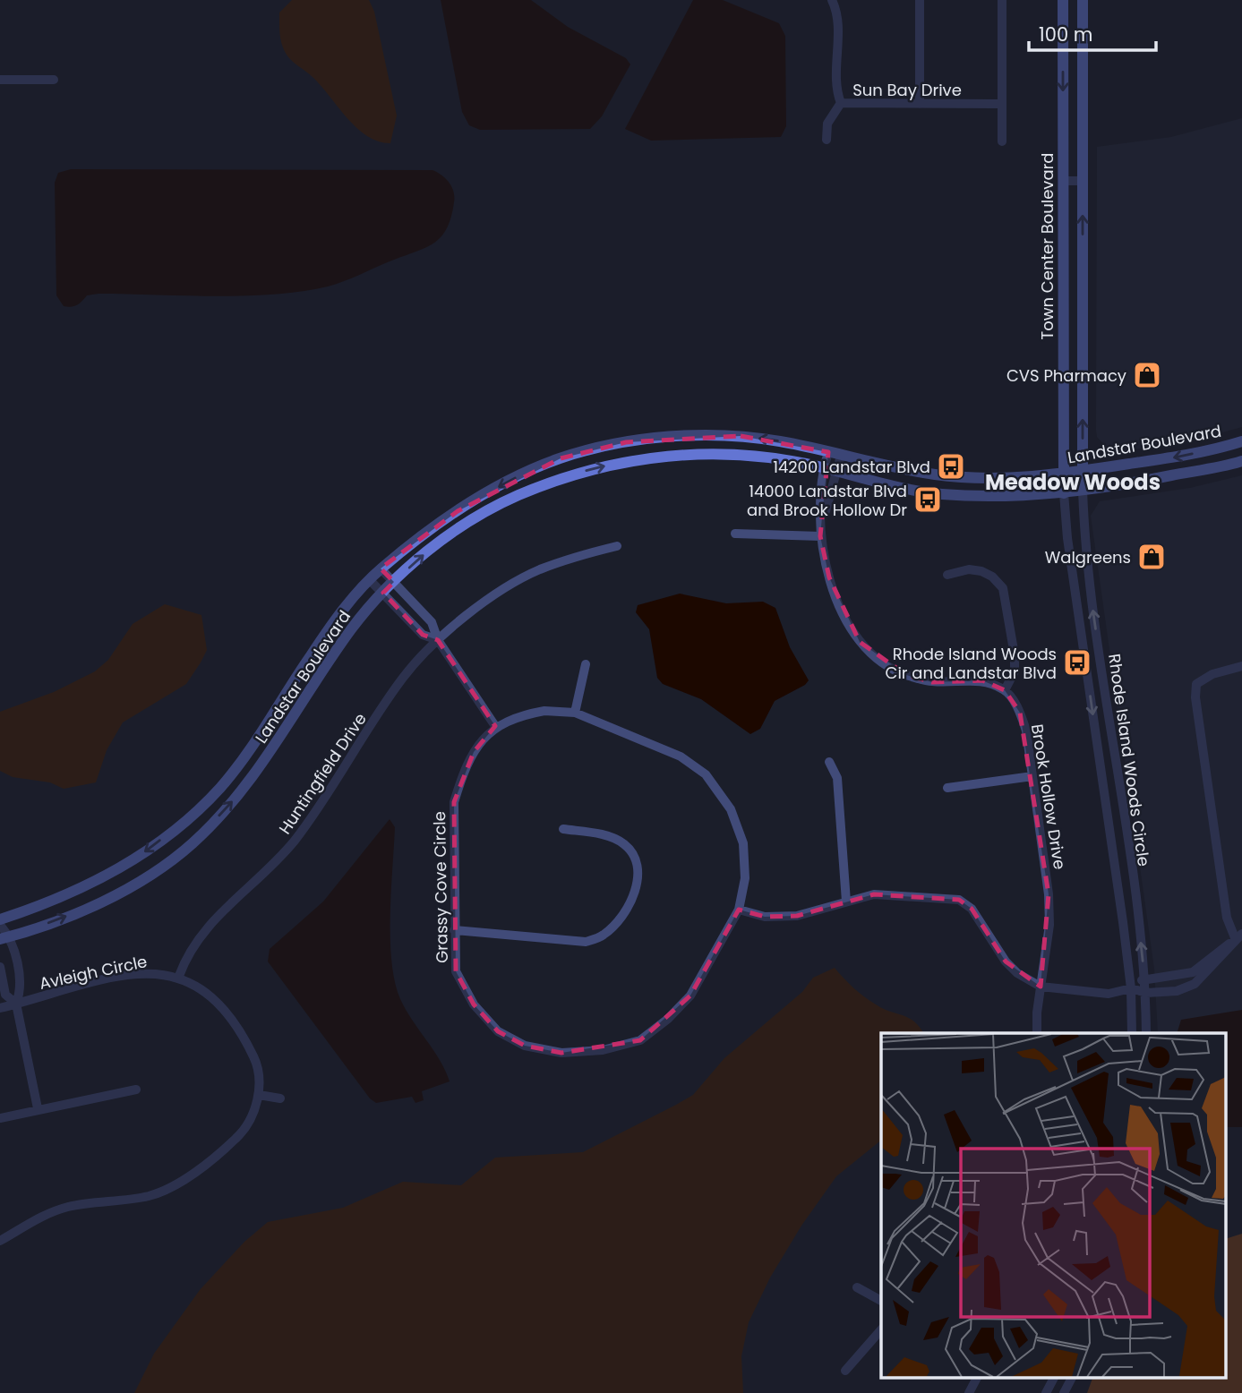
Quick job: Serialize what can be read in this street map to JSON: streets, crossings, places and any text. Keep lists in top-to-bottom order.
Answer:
{
  "streets": {
    "main road": ["Town Center Boulevard", "Landstar Boulevard"],
    "street": [
      "Sun Bay Drive",
      "Rhode Island Woods Circle",
      "Huntingfield Drive",
      "Brook Hollow Drive",
      "Grassy Cove Circle",
      "Avleigh Circle"
    ]
  },
  "crossings": [
    ["Town Center Boulevard", "Landstar Boulevard"],
    ["Town Center Boulevard", "Rhode Island Woods Circle"],
    ["Landstar Boulevard", "Rhode Island Woods Circle"],
    ["Huntingfield Drive", "Avleigh Circle"]
  ],
  "districts": ["Meadow Woods"],
  "places": {
    "shop": ["CVS Pharmacy", "Walgreens"],
    "bus stop": ["14200 Landstar Blvd", "14000 Landstar Blvd and Brook Hollow Dr", "Rhode Island Woods Cir and Landstar Blvd"]
  },
  "scale_bar": "100 m"
}
